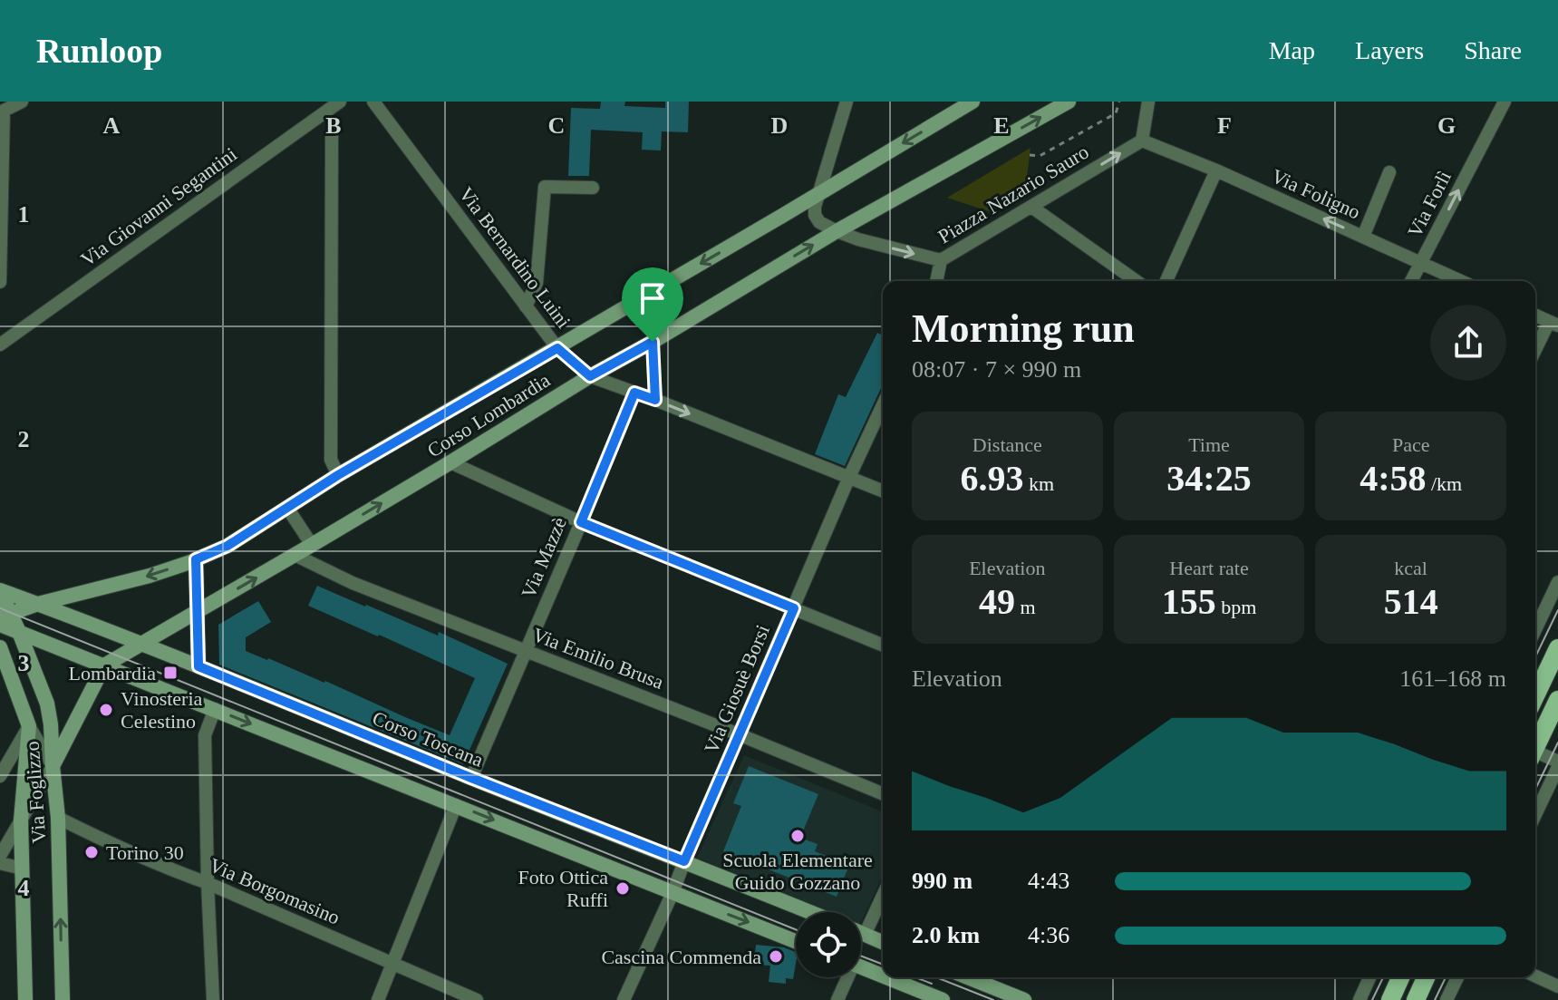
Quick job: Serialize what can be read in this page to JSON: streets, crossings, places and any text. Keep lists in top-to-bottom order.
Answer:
{
  "streets": {
    "street": [
      "Piazza Nazario Sauro",
      "Via Foligno",
      "Via Forlì",
      "Via Giovanni Segantini",
      "Via Bernardino Luini",
      "Corso Lombardia",
      "Via Mazzè",
      "Via Emilio Brusa",
      "Via Giosuè Borsi",
      "Corso Toscana",
      "Via Foglizzo",
      "Via Borgomasino"
    ]
  },
  "crossings": [
    ["Piazza Nazario Sauro", "Via Foligno"],
    ["Piazza Nazario Sauro", "Corso Lombardia"],
    ["Via Foligno", "Via Forlì"],
    ["Via Bernardino Luini", "Corso Lombardia"],
    ["Via Bernardino Luini", "Via Mazzè"],
    ["Via Bernardino Luini", "Via Giosuè Borsi"],
    ["Corso Lombardia", "Via Emilio Brusa"],
    ["Corso Lombardia", "Corso Toscana"],
    ["Corso Lombardia", "Via Foglizzo"],
    ["Via Mazzè", "Via Emilio Brusa"],
    ["Via Mazzè", "Corso Toscana"],
    ["Via Emilio Brusa", "Via Giosuè Borsi"],
    ["Via Giosuè Borsi", "Corso Toscana"],
    ["Corso Toscana", "Via Foglizzo"],
    ["Via Foglizzo", "Via Borgomasino"]
  ],
  "one_way": ["Piazza Nazario Sauro", "Via Foligno"],
  "places": {
    "transit": ["Lombardia"],
    "other": [
      "Vinosteria Celestino",
      "Scuola Elementare Guido Gozzano",
      "Torino 30",
      "Foto Ottica Ruffi",
      "Cascina Commenda"
    ]
  },
  "page": {
    "header": "Runloop",
    "nav": ["Map", "Layers", "Share"],
    "heading": ["Morning run", "08:07 · 7 × 990 m"],
    "stats": [
      ["Distance", "6.93 km"],
      ["Time", "34:25"],
      ["Pace", "4:58 /km"],
      ["Elevation", "49 m"],
      ["Heart rate", "155 bpm"],
      ["kcal", "514"]
    ],
    "chart": ["Elevation", "161–168 m"],
    "list": [
      {
        "name": "990 m",
        "note": "4:43"
      },
      {
        "name": "2.0 km",
        "note": "4:36"
      }
    ]
  },
  "grid": {
    "columns": [
      "A",
      "B",
      "C",
      "D",
      "E",
      "F",
      "G"
    ],
    "rows": [
      "1",
      "2",
      "3",
      "4"
    ]
  }
}
